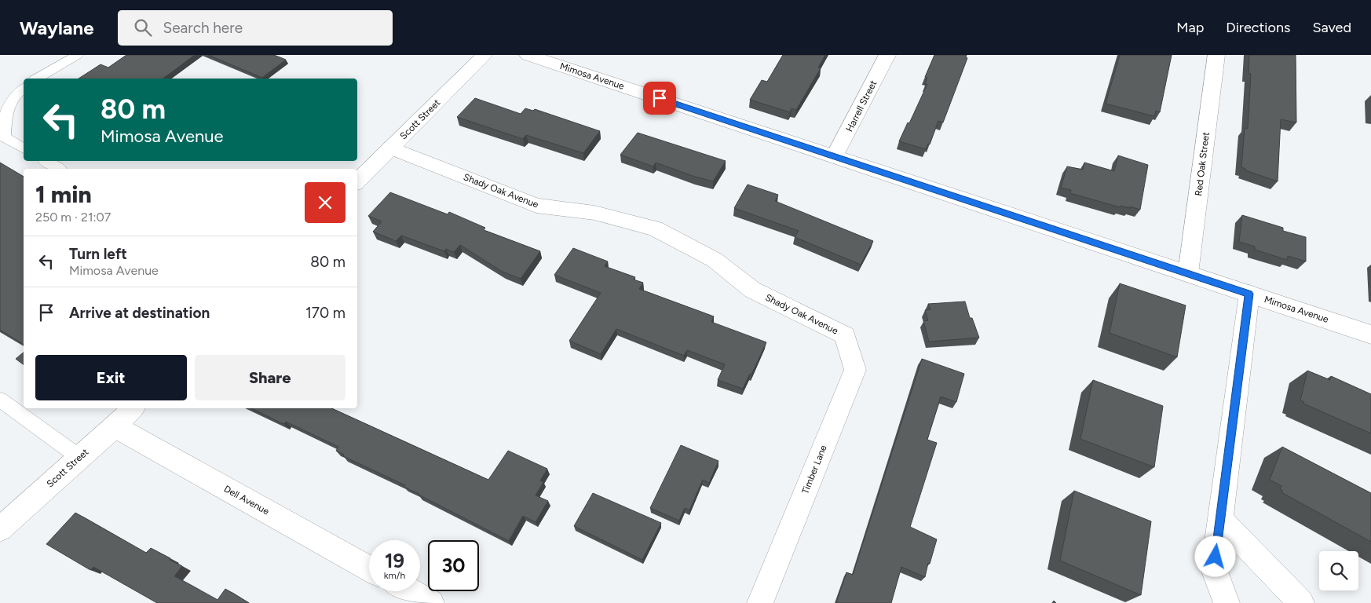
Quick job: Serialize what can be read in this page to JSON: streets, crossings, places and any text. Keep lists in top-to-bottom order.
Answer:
{
  "streets": {
    "street": [
      "Mimosa Avenue",
      "Harrell Street",
      "Scott Street",
      "Red Oak Street",
      "Shady Oak Avenue",
      "Timber Lane",
      "Dell Avenue"
    ]
  },
  "crossings": [
    ["Mimosa Avenue", "Harrell Street"],
    ["Mimosa Avenue", "Red Oak Street"],
    ["Scott Street", "Shady Oak Avenue"],
    ["Scott Street", "Dell Avenue"],
    ["Shady Oak Avenue", "Timber Lane"]
  ],
  "page": {
    "header": "Waylane",
    "search": "Search here",
    "nav": ["Map", "Directions", "Saved"],
    "turn": ["80 m", "Mimosa Avenue"],
    "heading": ["1 min", "250 m · 21:07"],
    "list": [
      {
        "name": "Turn left",
        "note": "Mimosa Avenue",
        "value": "80 m"
      },
      {
        "name": "Arrive at destination",
        "value": "170 m"
      }
    ],
    "buttons": ["Exit", "Share"],
    "speed": "19 km/h",
    "limit": "30"
  }
}
